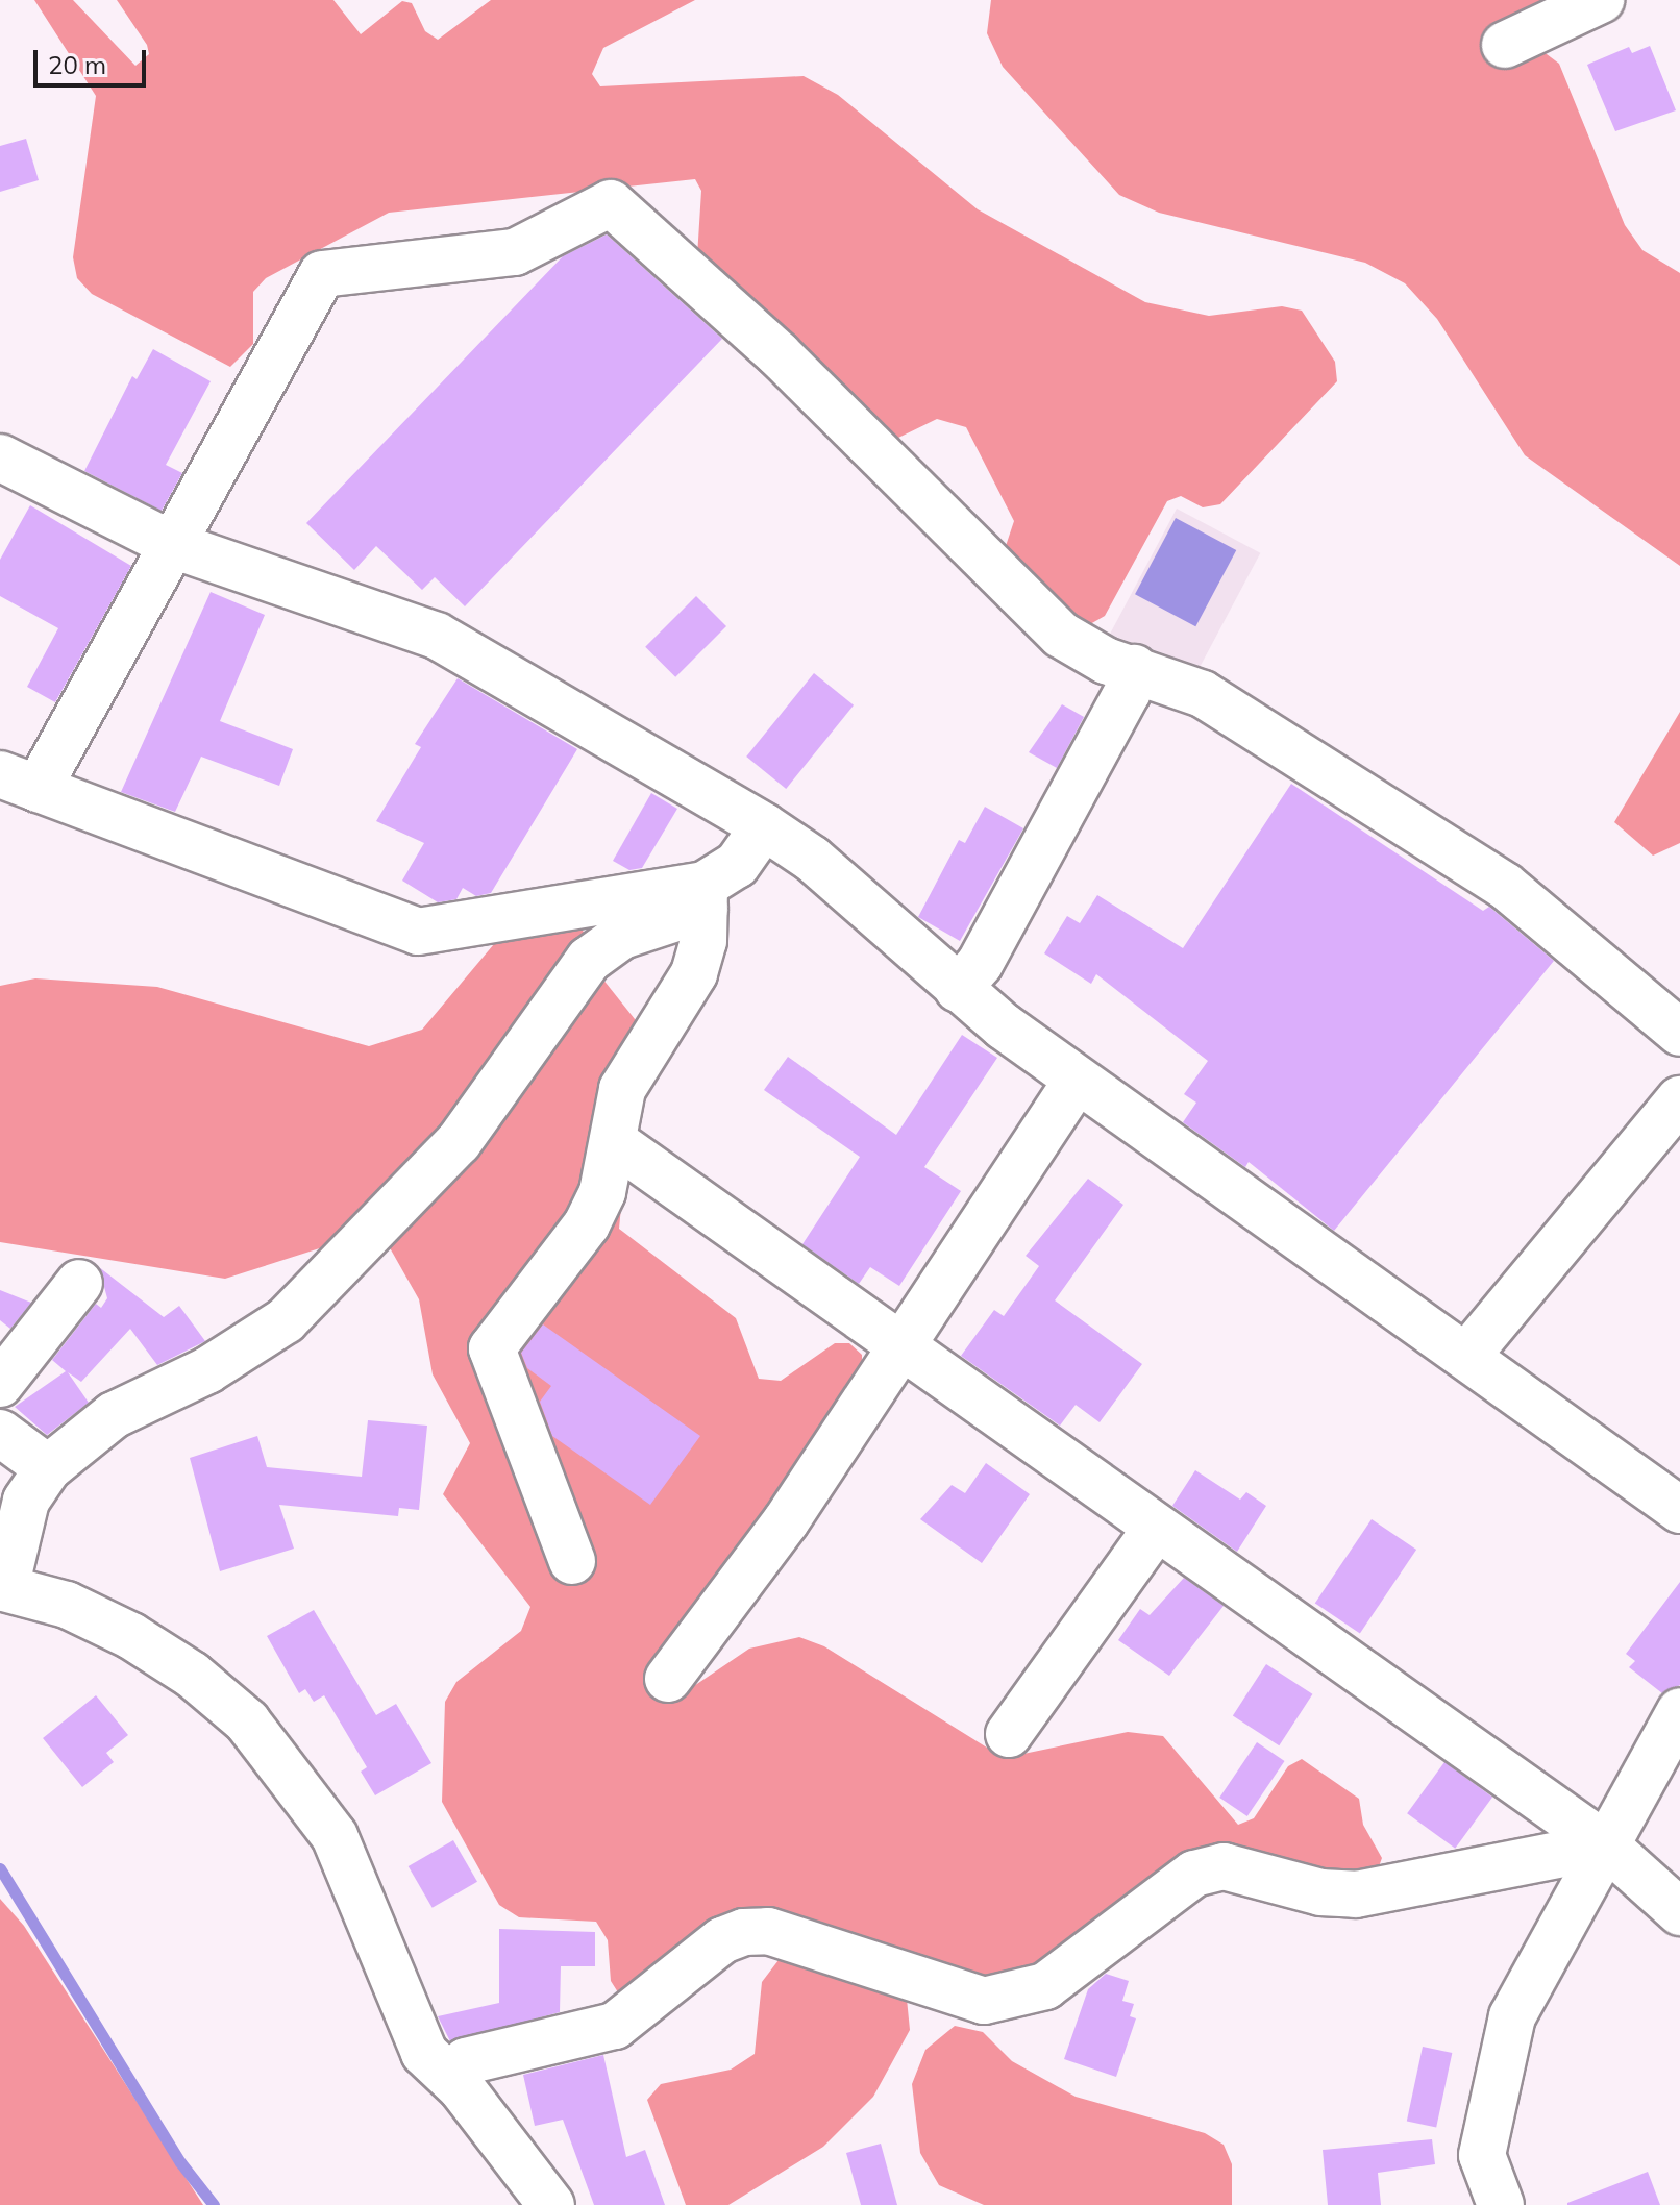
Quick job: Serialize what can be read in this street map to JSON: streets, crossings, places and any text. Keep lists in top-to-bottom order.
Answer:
{
  "scale_bar": "20 m"
}
